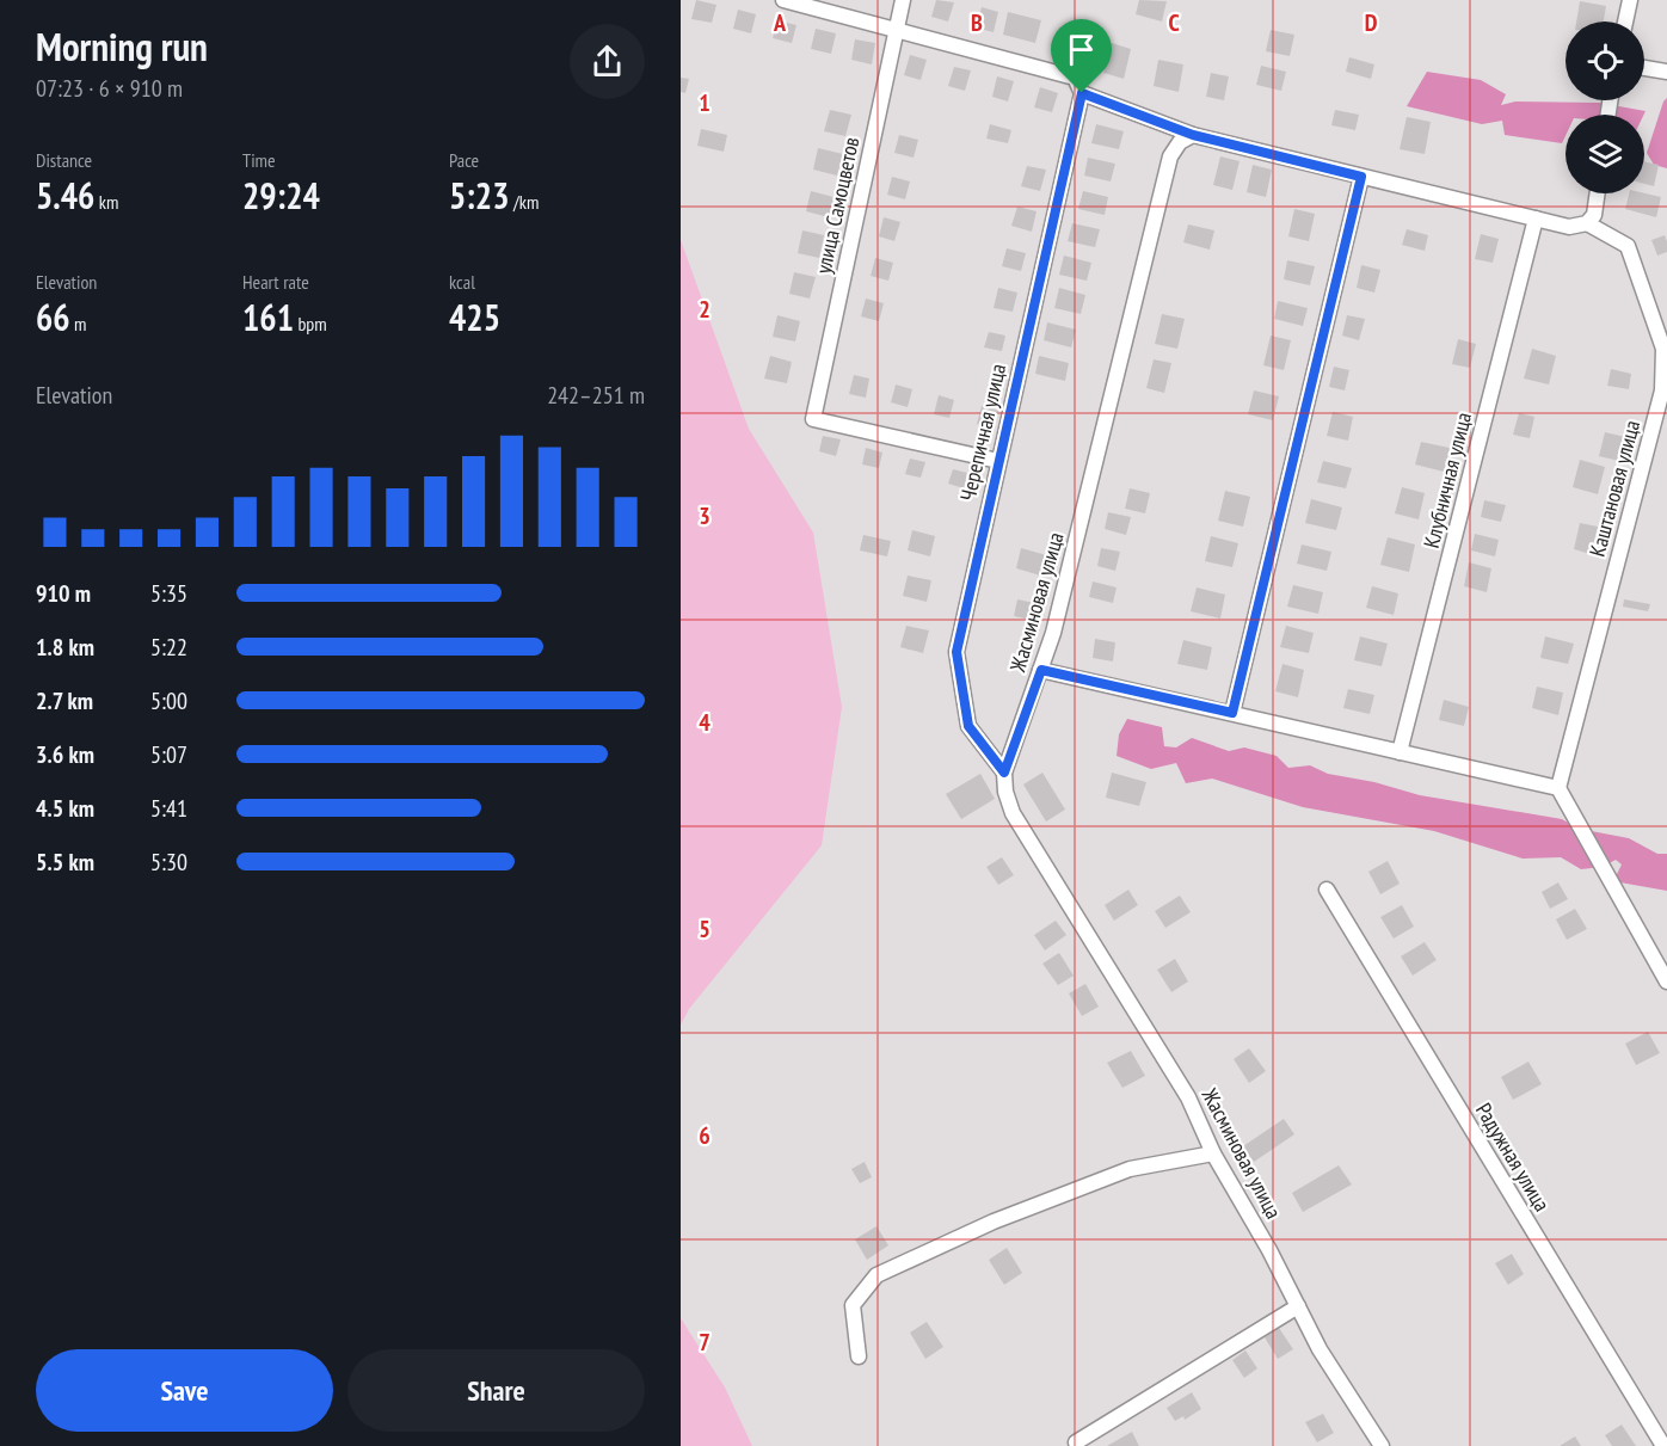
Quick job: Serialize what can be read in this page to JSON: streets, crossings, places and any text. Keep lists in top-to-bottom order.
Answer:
{
  "streets": {
    "street": [
      "улица Самоцветов",
      "Черепичная улица",
      "Клубничная улица",
      "Каштановая улица",
      "Жасминовая улица",
      "Радужная улица"
    ]
  },
  "crossings": [
    ["улица Самоцветов", "Черепичная улица"],
    ["Черепичная улица", "Жасминовая улица"]
  ],
  "page": {
    "heading": ["Morning run", "07:23 · 6 × 910 m"],
    "stats": [
      ["Distance", "5.46 km"],
      ["Time", "29:24"],
      ["Pace", "5:23 /km"],
      ["Elevation", "66 m"],
      ["Heart rate", "161 bpm"],
      ["kcal", "425"]
    ],
    "chart": ["Elevation", "242–251 m"],
    "list": [
      {
        "name": "910 m",
        "note": "5:35"
      },
      {
        "name": "1.8 km",
        "note": "5:22"
      },
      {
        "name": "2.7 km",
        "note": "5:00"
      },
      {
        "name": "3.6 km",
        "note": "5:07"
      },
      {
        "name": "4.5 km",
        "note": "5:41"
      },
      {
        "name": "5.5 km",
        "note": "5:30"
      }
    ],
    "buttons": ["Save", "Share"]
  },
  "grid": {
    "columns": [
      "A",
      "B",
      "C",
      "D"
    ],
    "rows": [
      "1",
      "2",
      "3",
      "4",
      "5",
      "6",
      "7"
    ]
  }
}
